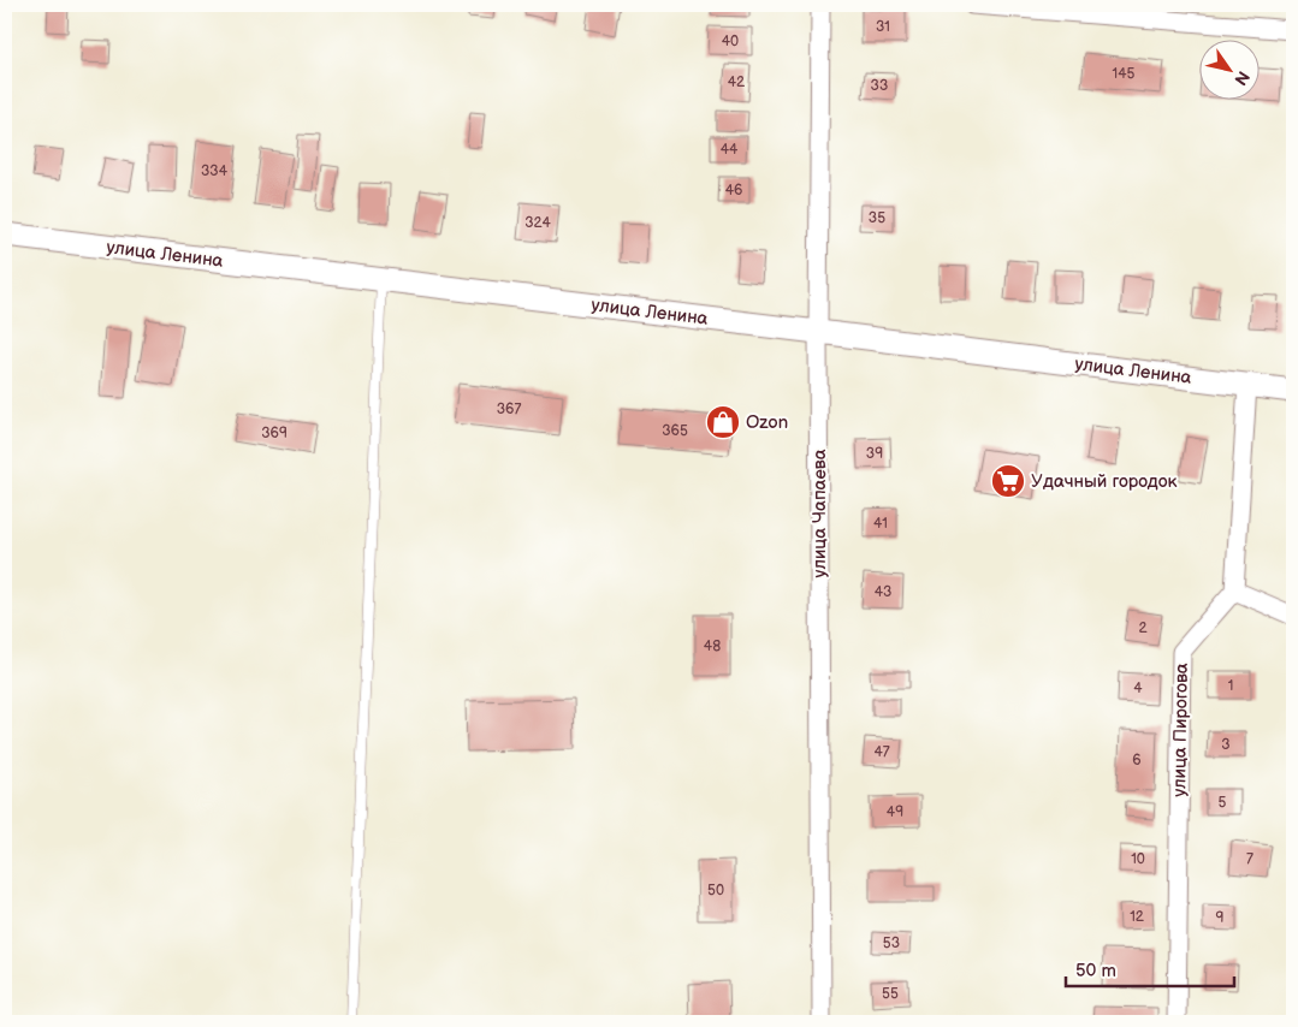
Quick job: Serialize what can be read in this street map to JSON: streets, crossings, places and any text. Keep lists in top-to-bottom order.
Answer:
{
  "streets": {
    "street": ["улица Ленина", "улица Чапаева", "улица Пирогова"]
  },
  "crossings": [
    ["улица Ленина", "улица Чапаева"]
  ],
  "places": {
    "shop": ["Ozon"],
    "supermarket": ["Удачный городок"]
  },
  "house_numbers": [
    "31",
    "40",
    "145",
    "42",
    "33",
    "44",
    "334",
    "46",
    "35",
    "324",
    "367",
    "365",
    "369",
    "39",
    "41",
    "43",
    "2",
    "48",
    "1",
    "4",
    "3",
    "47",
    "6",
    "5",
    "49",
    "10",
    "7",
    "50",
    "12",
    "9",
    "53",
    "55"
  ],
  "scale_bar": "50 m",
  "north": "bottom right"
}
